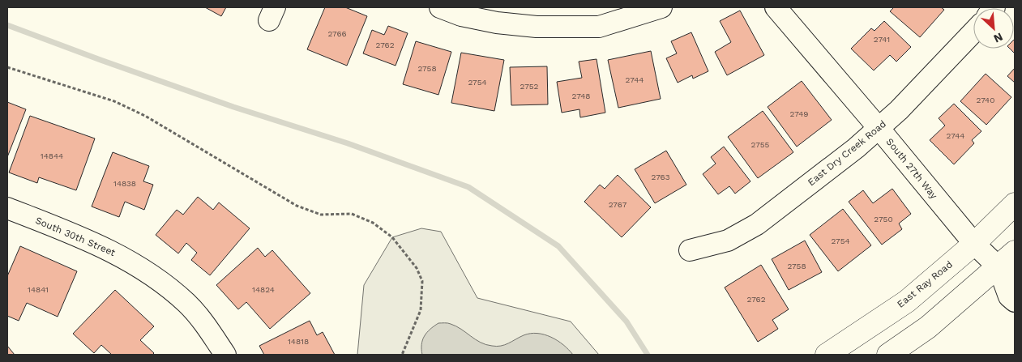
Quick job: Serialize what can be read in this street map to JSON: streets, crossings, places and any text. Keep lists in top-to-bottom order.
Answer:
{
  "streets": {
    "main road": ["East Ray Road"],
    "street": ["East Dry Creek Road", "South 27th Way", "South 30th Street"]
  },
  "crossings": [
    ["East Dry Creek Road", "South 27th Way"],
    ["South 27th Way", "East Ray Road"]
  ],
  "house_numbers": [
    "2766",
    "2741",
    "2762",
    "2758",
    "2744",
    "2754",
    "2752",
    "2748",
    "2740",
    "2749",
    "2744",
    "2755",
    "14844",
    "2763",
    "14838",
    "2767",
    "2750",
    "2754",
    "2758",
    "14841",
    "14824",
    "2762",
    "14818"
  ],
  "north": "bottom right"
}
